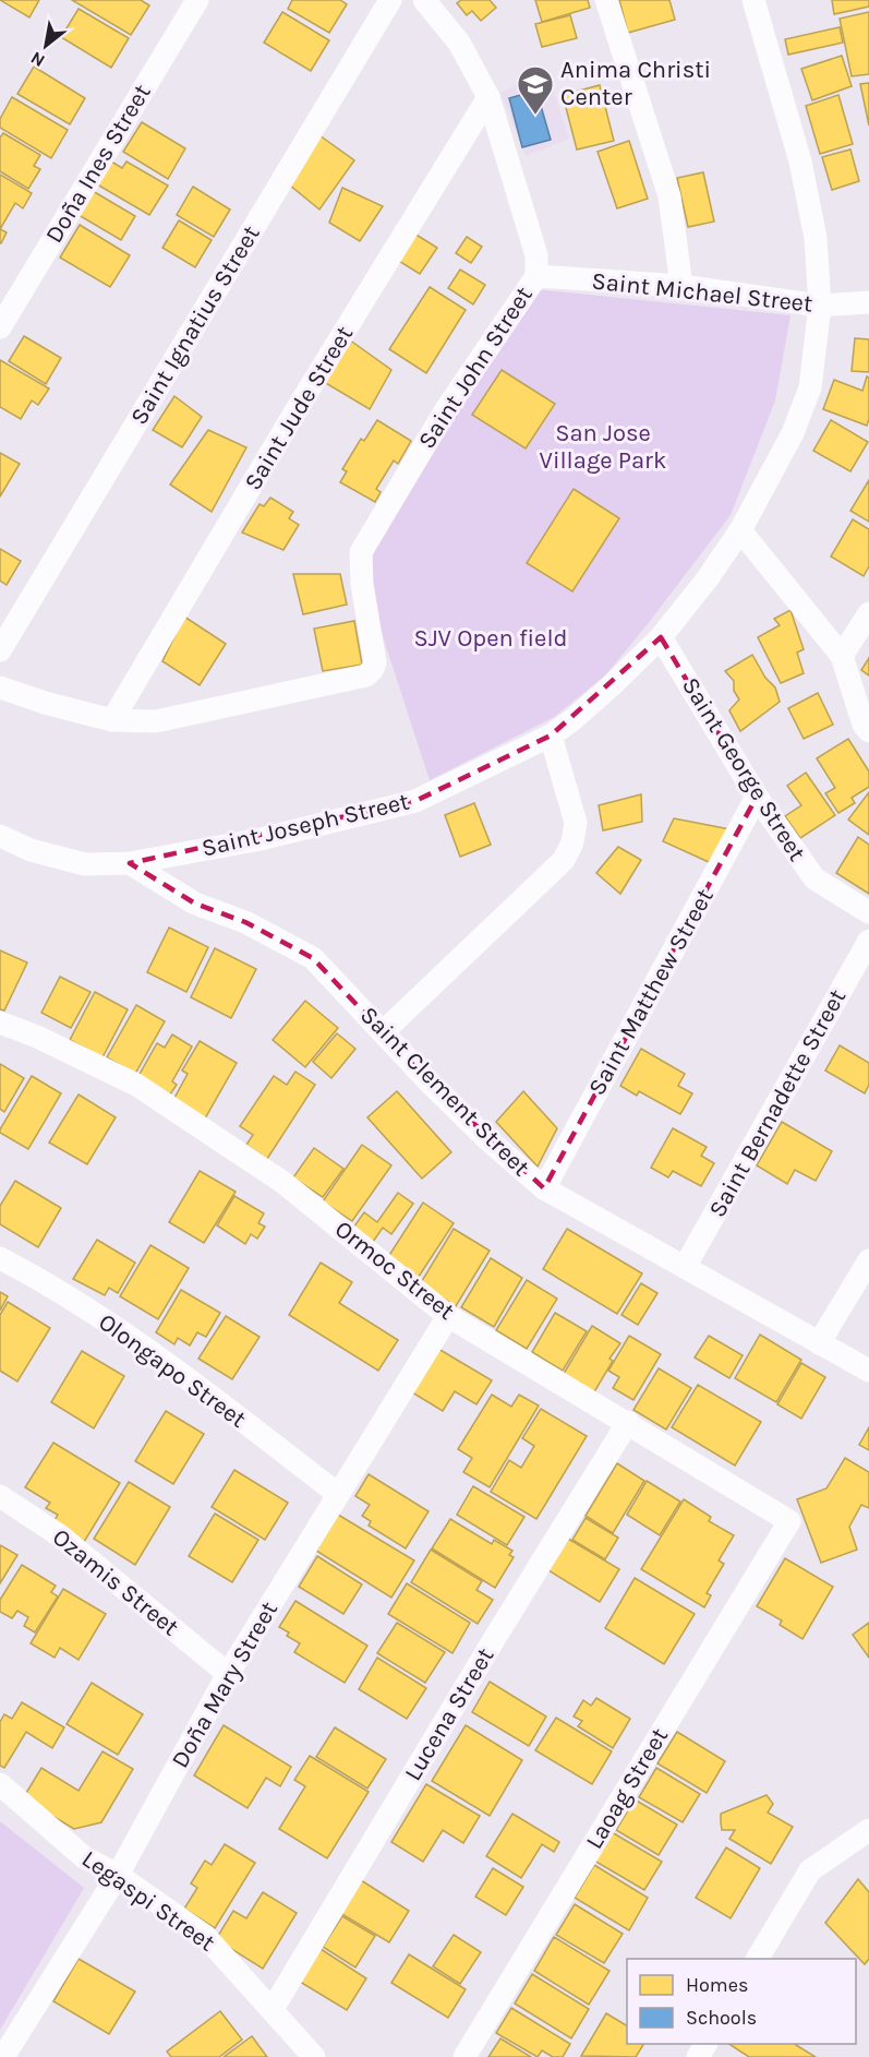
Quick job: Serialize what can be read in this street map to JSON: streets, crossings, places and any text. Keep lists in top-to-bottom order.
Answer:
{
  "streets": {
    "street": [
      "Doña Ines Street",
      "Saint Michael Street",
      "Saint Ignatius Street",
      "Saint John Street",
      "Saint Jude Street",
      "Saint George Street",
      "Saint Joseph Street",
      "Saint Matthew Street",
      "Saint Clement Street",
      "Saint Bernadette Street",
      "Ormoc Street",
      "Olongapo Street",
      "Ozamis Street",
      "Doña Mary Street",
      "Lucena Street",
      "Laoag Street",
      "Legaspi Street"
    ]
  },
  "crossings": [
    ["Saint Michael Street", "Saint John Street"],
    ["Saint Michael Street", "Saint Joseph Street"],
    ["Saint John Street", "Saint Jude Street"],
    ["Saint George Street", "Saint Joseph Street"],
    ["Saint George Street", "Saint Matthew Street"],
    ["Saint Joseph Street", "Saint Clement Street"],
    ["Saint Matthew Street", "Saint Clement Street"],
    ["Saint Clement Street", "Saint Bernadette Street"],
    ["Ormoc Street", "Doña Mary Street"],
    ["Ormoc Street", "Lucena Street"],
    ["Ormoc Street", "Laoag Street"],
    ["Olongapo Street", "Doña Mary Street"],
    ["Ozamis Street", "Doña Mary Street"],
    ["Doña Mary Street", "Legaspi Street"],
    ["Lucena Street", "Legaspi Street"]
  ],
  "parks": ["San Jose Village Park", "SJV Open field"],
  "places": {
    "school or university": ["Anima Christi Center"]
  },
  "legend": ["Homes", "Schools"],
  "north": "bottom left"
}
